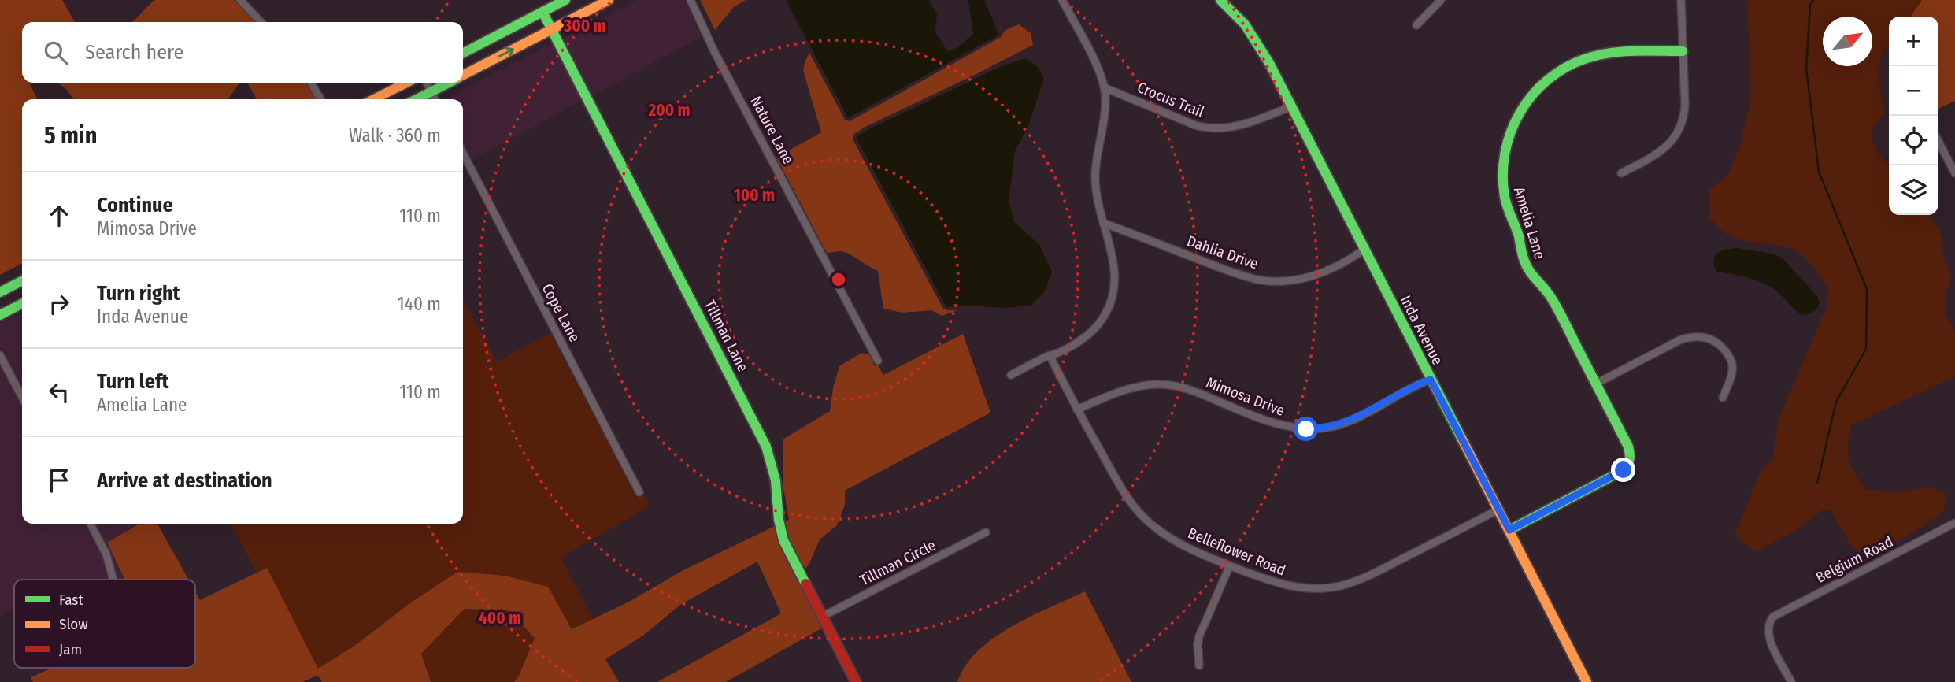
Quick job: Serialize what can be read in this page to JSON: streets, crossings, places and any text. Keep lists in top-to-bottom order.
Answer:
{
  "streets": {
    "street": [
      "Crocus Trail",
      "Nature Lane",
      "Amelia Lane",
      "Dahlia Drive",
      "Cope Lane",
      "Inda Avenue",
      "Tillman Lane",
      "Mimosa Drive",
      "Belleflower Road",
      "Belgium Road",
      "Tillman Circle"
    ]
  },
  "crossings": [
    ["Crocus Trail", "Inda Avenue"],
    ["Amelia Lane", "Inda Avenue"],
    ["Dahlia Drive", "Inda Avenue"],
    ["Inda Avenue", "Mimosa Drive"],
    ["Inda Avenue", "Belleflower Road"],
    ["Tillman Lane", "Tillman Circle"],
    ["Mimosa Drive", "Belleflower Road"]
  ],
  "legend": ["Fast", "Slow", "Jam"],
  "north": "top right",
  "page": {
    "map_buttons": ["+", "−"],
    "search": "Search here",
    "heading": ["5 min", "Walk · 360 m"],
    "list": [
      ["Continue", "Mimosa Drive", "110 m"],
      ["Turn right", "Inda Avenue", "140 m"],
      ["Turn left", "Amelia Lane", "110 m"],
      "Arrive at destination"
    ]
  },
  "rings": [
    "300 m",
    "200 m",
    "100 m",
    "400 m"
  ]
}
